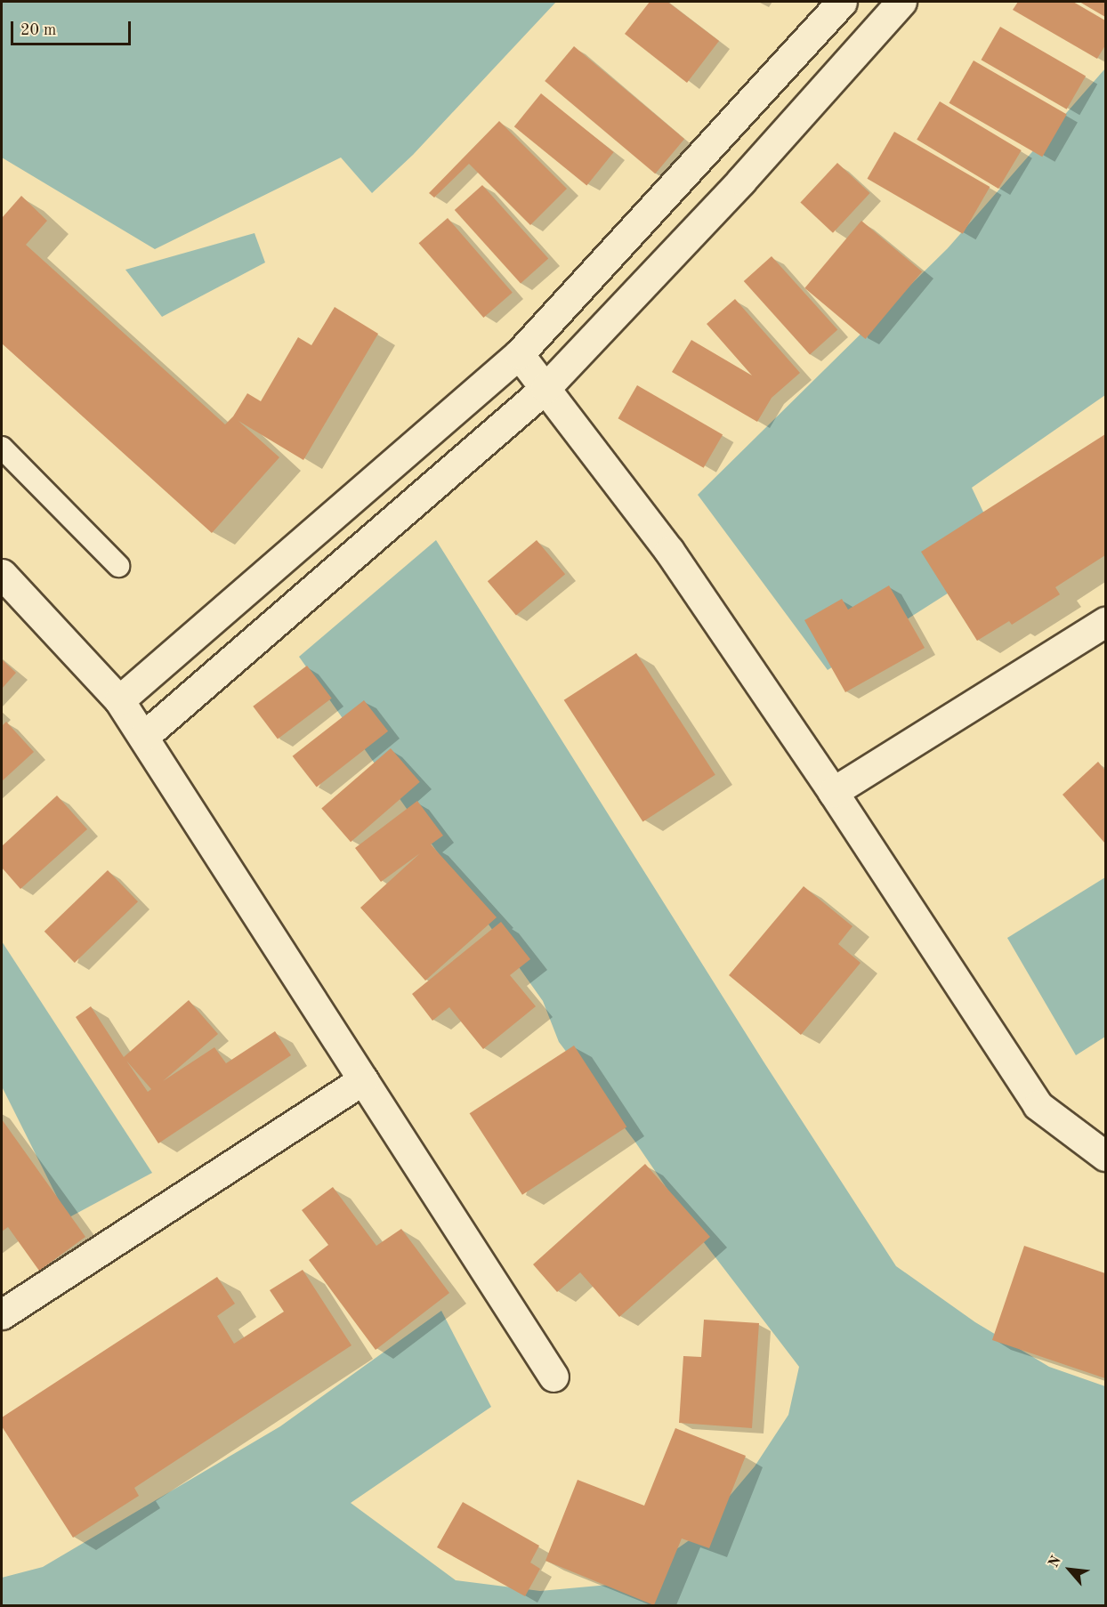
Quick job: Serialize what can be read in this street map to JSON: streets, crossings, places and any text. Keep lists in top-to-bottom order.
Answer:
{
  "scale_bar": "20 m",
  "north": "top left"
}
